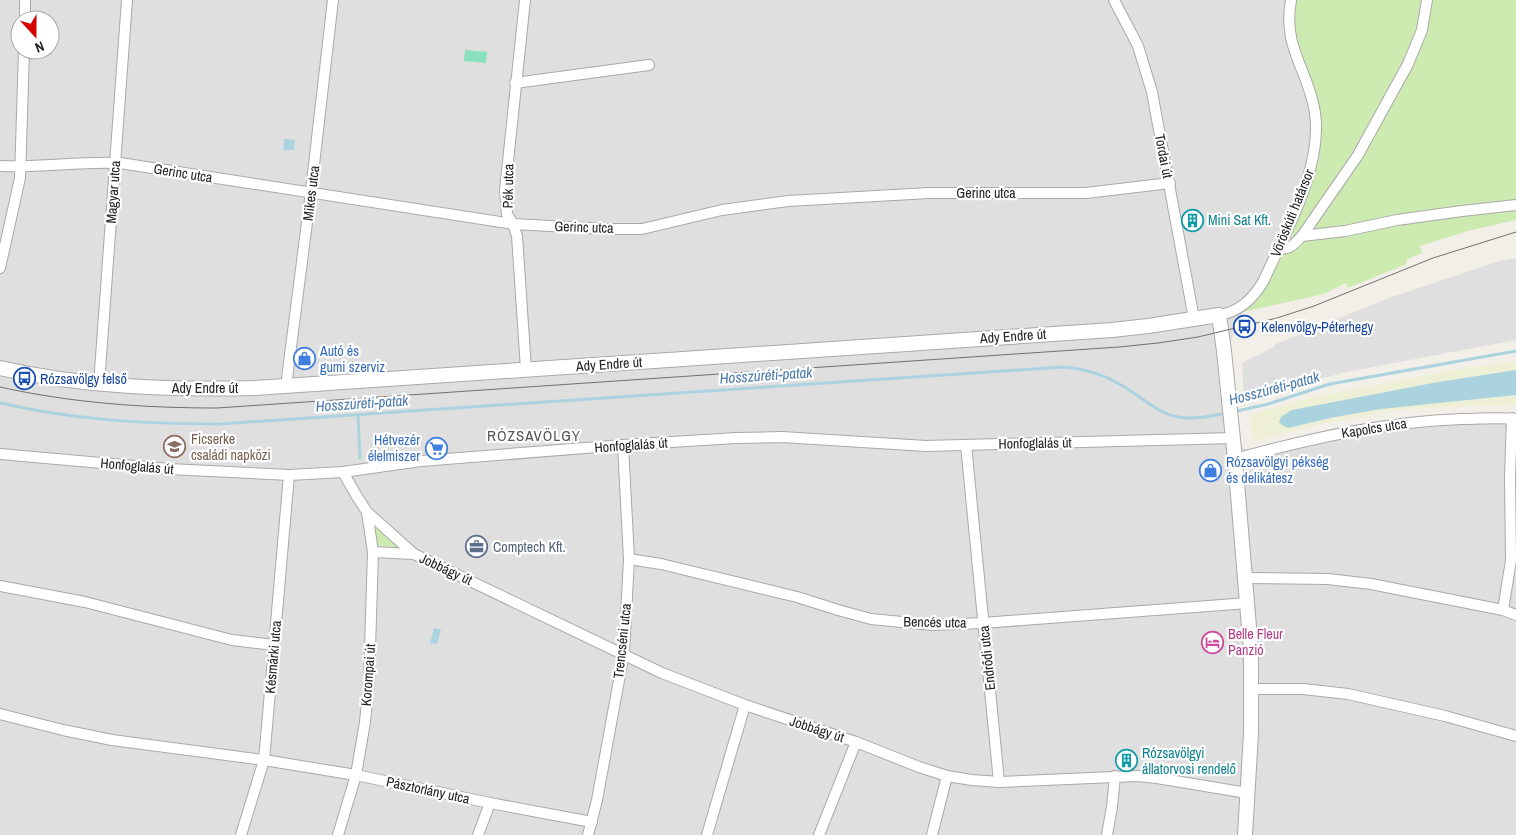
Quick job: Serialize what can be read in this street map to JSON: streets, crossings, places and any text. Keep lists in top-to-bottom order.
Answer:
{
  "streets": {
    "street": [
      "Tordai út",
      "Gerinc utca",
      "Pék utca",
      "Magyar utca",
      "Mikes utca",
      "Vöröskúti határsor",
      "Ady Endre út",
      "Kapolcs utca",
      "Honfoglalás út",
      "Jobbágy út",
      "Bencés utca",
      "Trencséni utca",
      "Késmárki utca",
      "Endrődi utca",
      "Korompai út",
      "Pásztorlány utca"
    ]
  },
  "crossings": [
    ["Tordai út", "Gerinc utca"],
    ["Tordai út", "Ady Endre út"],
    ["Gerinc utca", "Pék utca"],
    ["Gerinc utca", "Magyar utca"],
    ["Gerinc utca", "Mikes utca"],
    ["Pék utca", "Ady Endre út"],
    ["Magyar utca", "Ady Endre út"],
    ["Mikes utca", "Ady Endre út"],
    ["Vöröskúti határsor", "Ady Endre út"],
    ["Honfoglalás út", "Jobbágy út"],
    ["Honfoglalás út", "Trencséni utca"],
    ["Honfoglalás út", "Késmárki utca"],
    ["Honfoglalás út", "Endrődi utca"],
    ["Jobbágy út", "Trencséni utca"],
    ["Jobbágy út", "Endrődi utca"],
    ["Jobbágy út", "Korompai út"],
    ["Bencés utca", "Trencséni utca"],
    ["Bencés utca", "Endrődi utca"],
    ["Trencséni utca", "Pásztorlány utca"],
    ["Késmárki utca", "Pásztorlány utca"],
    ["Korompai út", "Pásztorlány utca"]
  ],
  "districts": ["RÓZSAVÖLGY"],
  "water": ["Hosszúréti-patak"],
  "places": {
    "building": ["Mini Sat Kft.", "Rózsavölgyi állatorvosi rendelő"],
    "bus stop": ["Kelenvölgy-Péterhegy", "Rózsavölgy felső"],
    "shop": ["Autó és gumi szerviz", "Rózsavölgyi pékség és delikátesz"],
    "school or university": ["Ficserke családi napközi"],
    "supermarket": ["Hétvezér élelmiszer"],
    "office": ["Comptech Kft."],
    "hotel": ["Belle Fleur Panzió"]
  },
  "north": "bottom"
}
